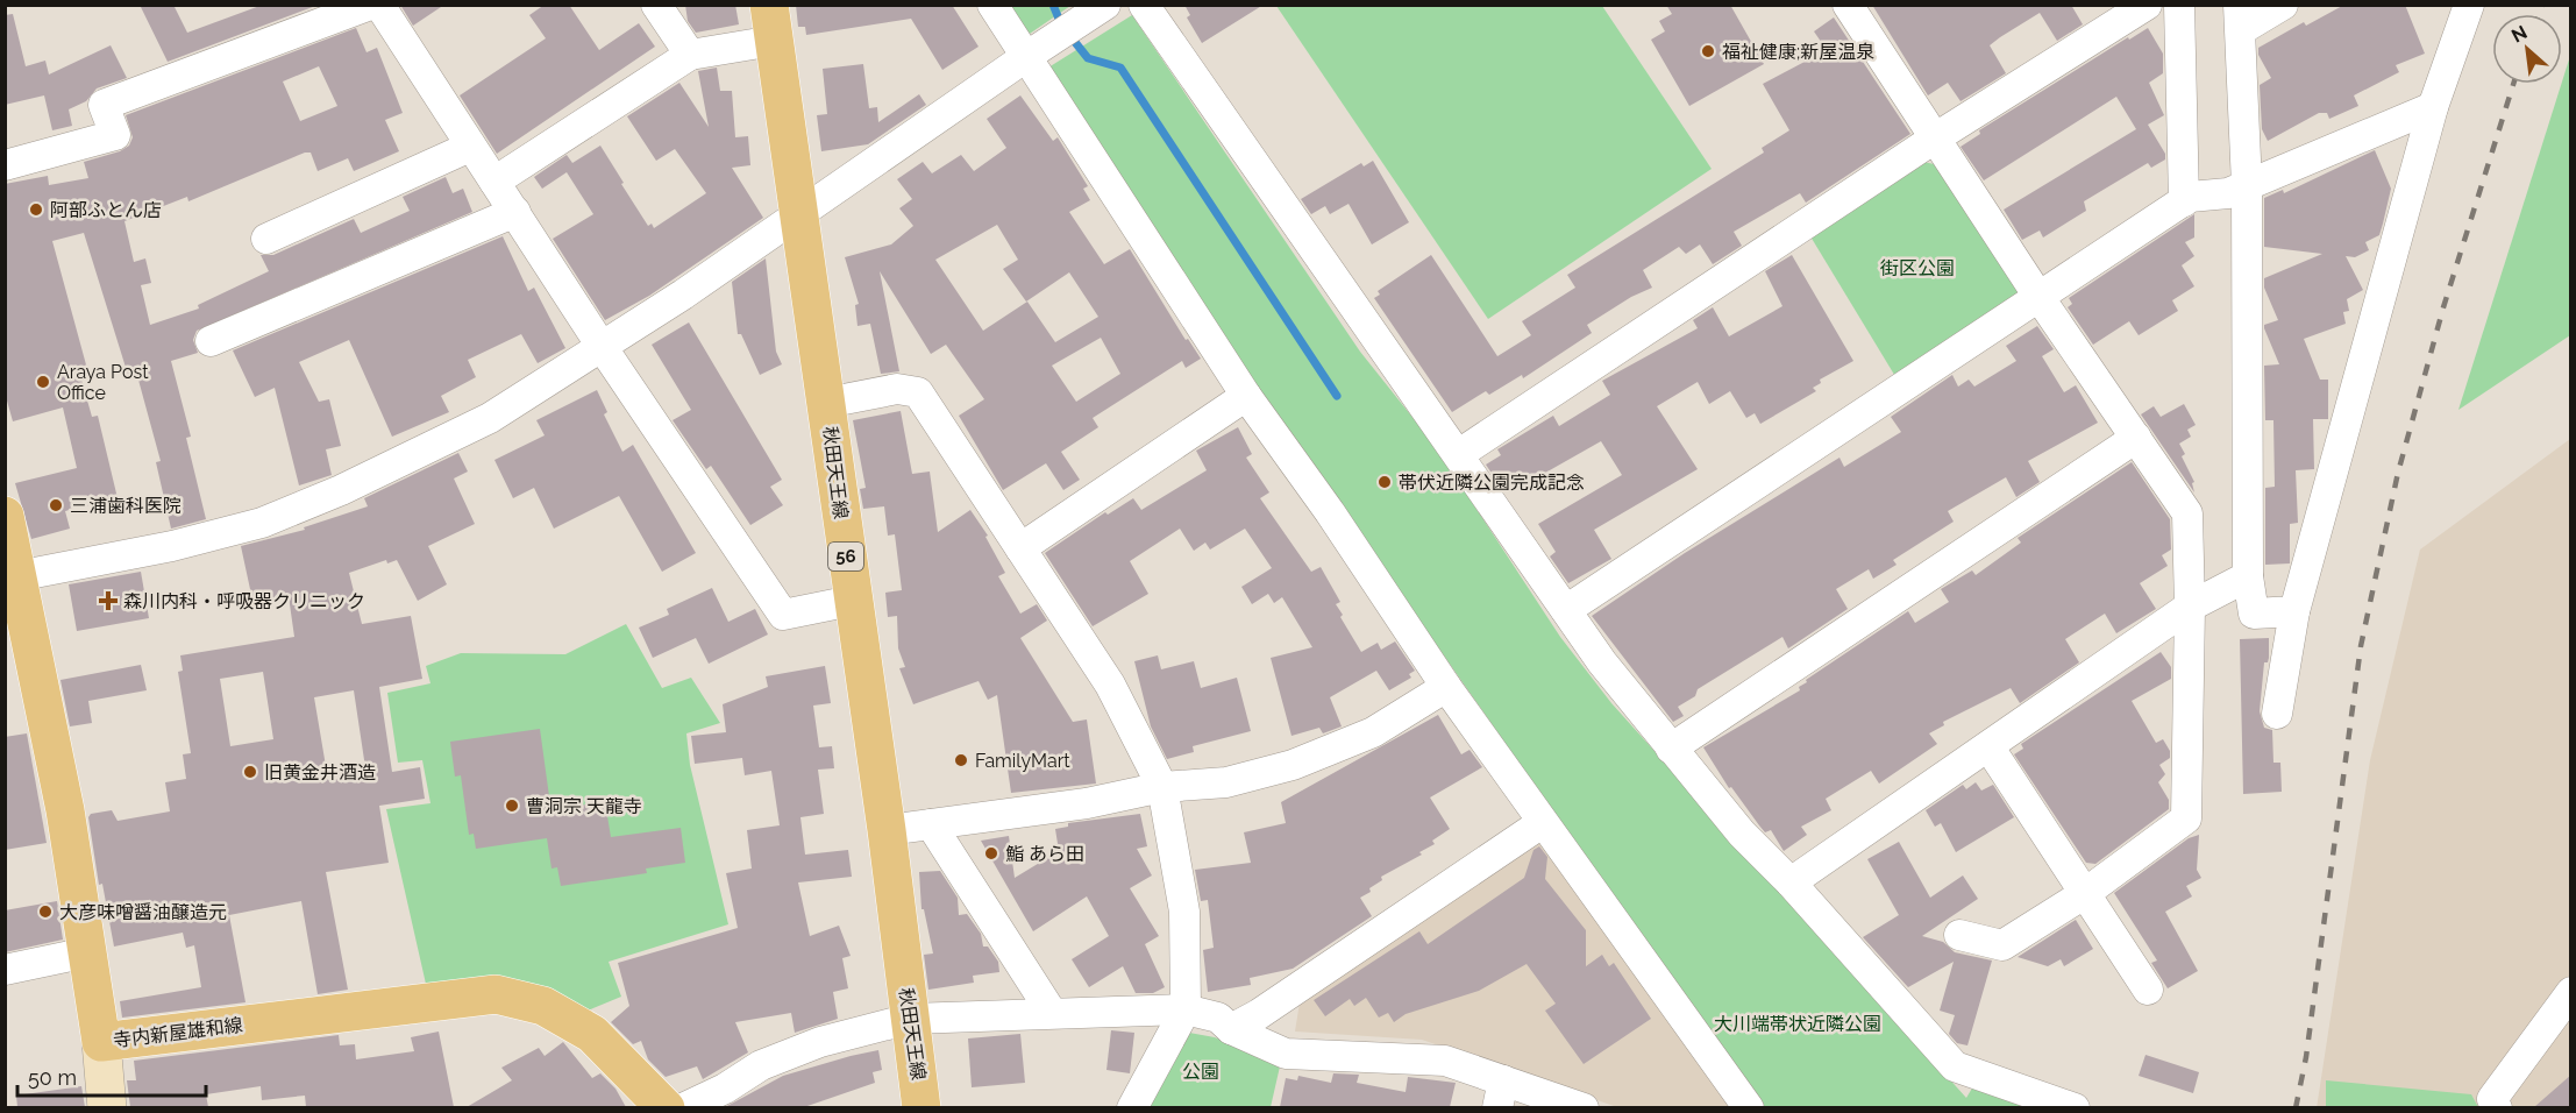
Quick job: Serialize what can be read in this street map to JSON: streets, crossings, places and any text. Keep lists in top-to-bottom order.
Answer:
{
  "streets": {
    "main road": ["秋田天王線", "56", "寺内新屋雄和線"]
  },
  "parks": ["街区公園", "大川端帯状近隣公園", "公園"],
  "places": {
    "other": [
      "福祉健康;新屋温泉",
      "阿部ふとん店",
      "Araya Post Office",
      "帯伏近隣公園完成記念",
      "三浦歯科医院",
      "FamilyMart",
      "旧黄金井酒造",
      "曹洞宗 天龍寺",
      "鮨 あら田",
      "大彦味噌醤油醸造元"
    ],
    "health": ["森川内科・呼吸器クリニック"]
  },
  "scale_bar": "50 m",
  "north": "top left"
}
